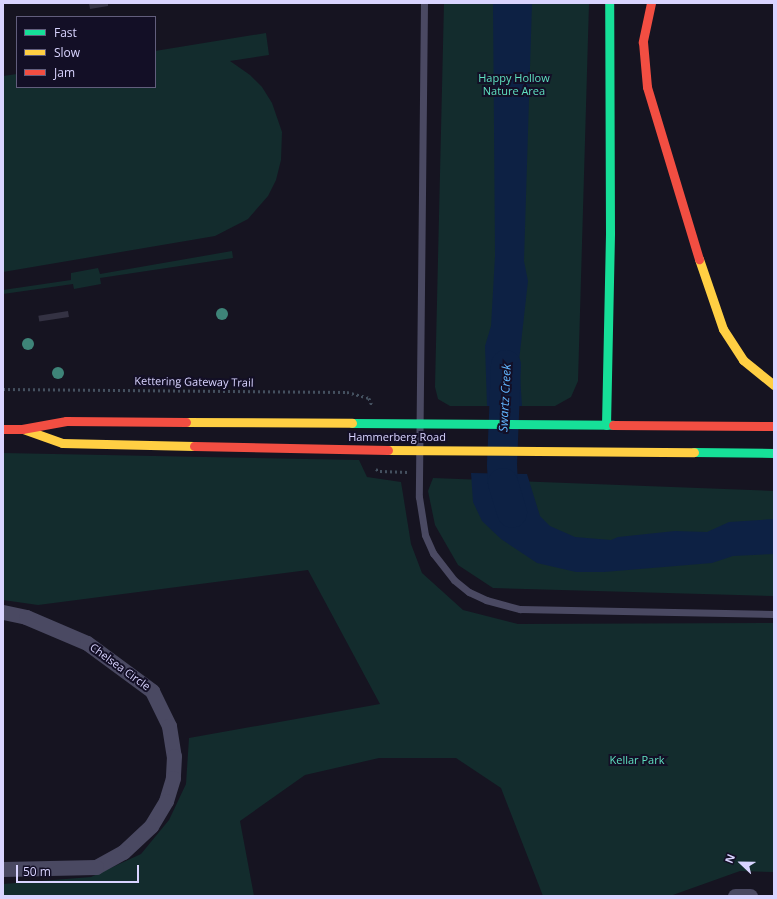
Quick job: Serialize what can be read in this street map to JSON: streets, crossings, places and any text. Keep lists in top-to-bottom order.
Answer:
{
  "streets": {
    "main road": ["Hammerberg Road"],
    "street": ["Chelsea Circle"],
    "path": ["Kettering Gateway Trail"]
  },
  "water": ["Swartz Creek"],
  "parks": ["Happy Hollow Nature Area", "Kellar Park"],
  "legend": ["Fast", "Slow", "Jam"],
  "scale_bar": "50 m",
  "north": "left"
}
